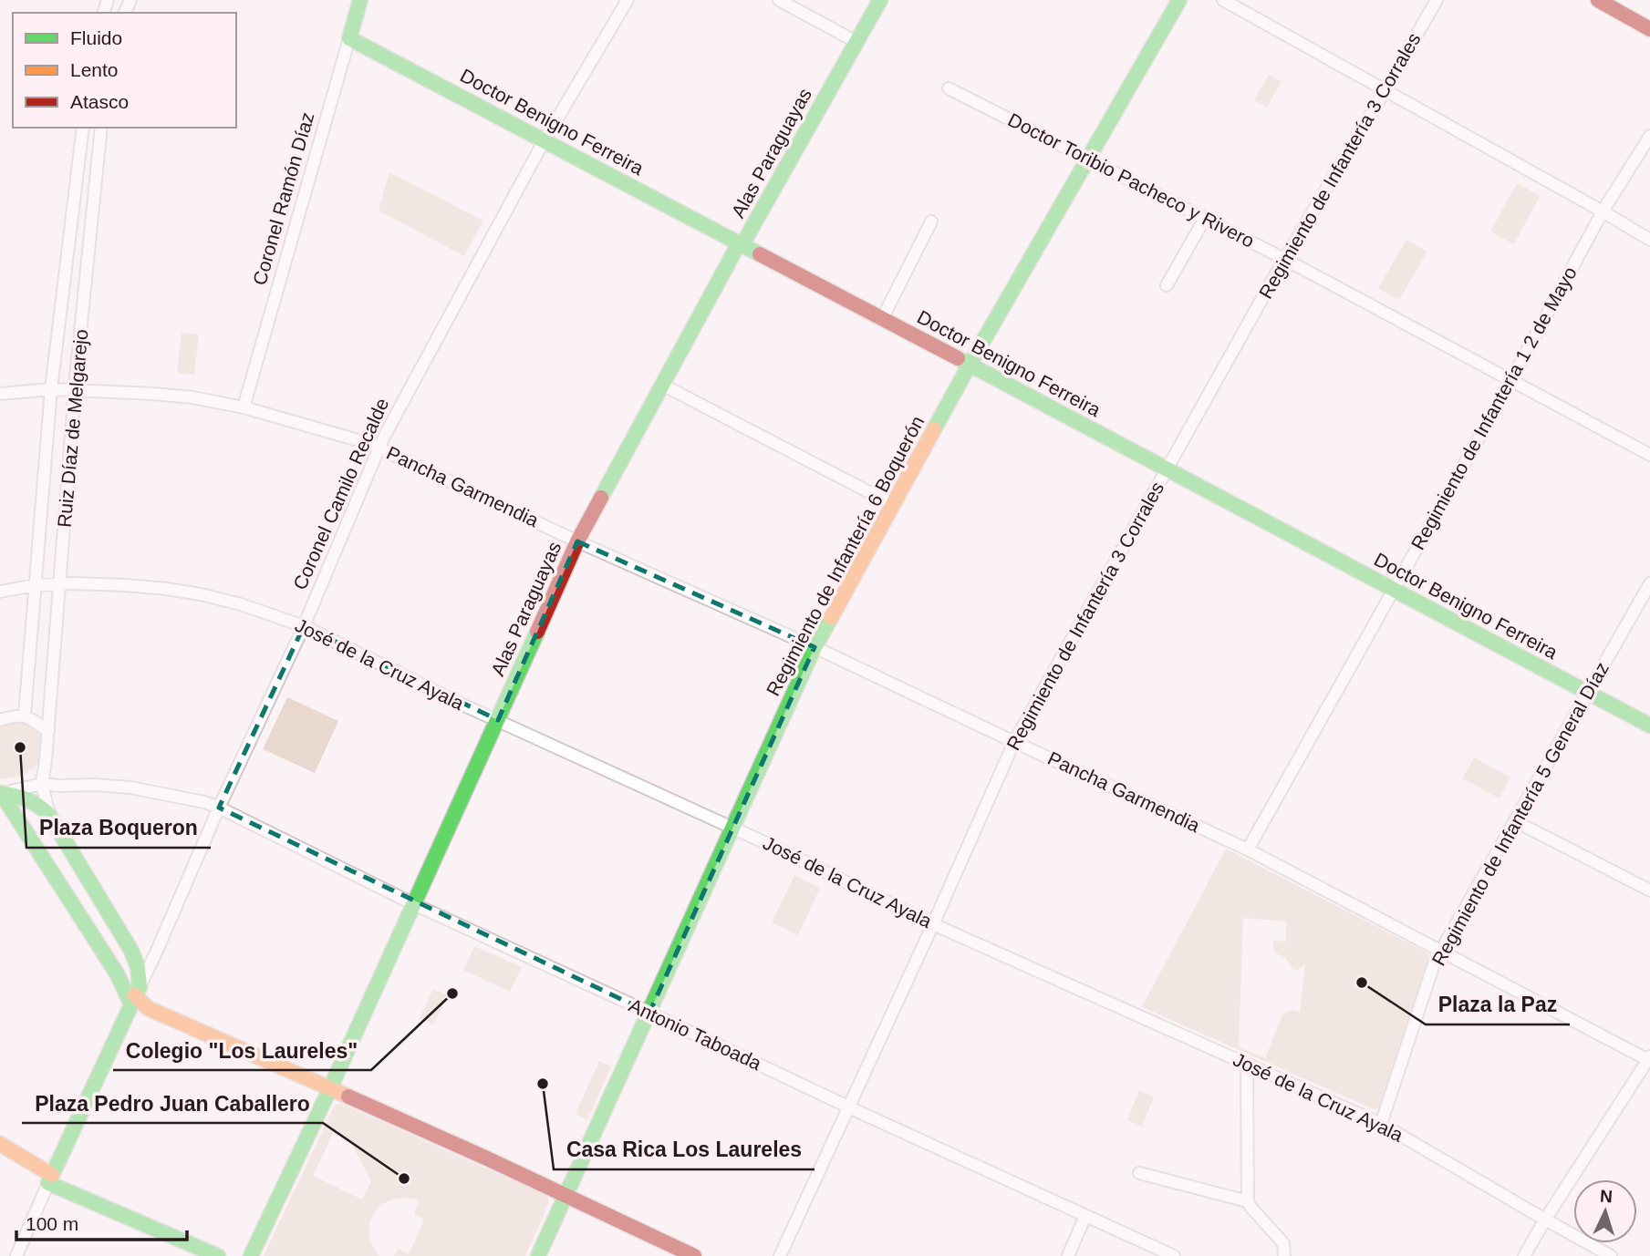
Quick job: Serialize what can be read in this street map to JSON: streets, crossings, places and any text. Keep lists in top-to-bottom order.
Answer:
{
  "streets": {
    "street": [
      "Doctor Benigno Ferreira",
      "Alas Paraguayas",
      "Regimiento de Infantería 3 Corrales",
      "Doctor Toribio Pacheco y Rivero",
      "Coronel Ramón Díaz",
      "Regimiento de Infantería 1 2 de Mayo",
      "Ruiz Díaz de Melgarejo",
      "Pancha Garmendia",
      "Coronel Camilo Recalde",
      "Regimiento de Infantería 6 Boquerón",
      "José de la Cruz Ayala",
      "Regimiento de Infantería 5 General Díaz",
      "Antonio Taboada"
    ]
  },
  "crossings": [
    ["Doctor Benigno Ferreira", "Alas Paraguayas"],
    ["Doctor Benigno Ferreira", "Regimiento de Infantería 3 Corrales"],
    ["Doctor Benigno Ferreira", "Coronel Ramón Díaz"],
    ["Doctor Benigno Ferreira", "Regimiento de Infantería 1 2 de Mayo"],
    ["Doctor Benigno Ferreira", "Coronel Camilo Recalde"],
    ["Doctor Benigno Ferreira", "Regimiento de Infantería 6 Boquerón"],
    ["Doctor Benigno Ferreira", "Regimiento de Infantería 5 General Díaz"],
    ["Alas Paraguayas", "Pancha Garmendia"],
    ["Alas Paraguayas", "José de la Cruz Ayala"],
    ["Alas Paraguayas", "Antonio Taboada"],
    ["Regimiento de Infantería 3 Corrales", "Doctor Toribio Pacheco y Rivero"],
    ["Regimiento de Infantería 3 Corrales", "Pancha Garmendia"],
    ["Regimiento de Infantería 3 Corrales", "José de la Cruz Ayala"],
    ["Regimiento de Infantería 3 Corrales", "Antonio Taboada"],
    ["Doctor Toribio Pacheco y Rivero", "Regimiento de Infantería 1 2 de Mayo"],
    ["Doctor Toribio Pacheco y Rivero", "Regimiento de Infantería 6 Boquerón"],
    ["Coronel Ramón Díaz", "Pancha Garmendia"],
    ["Regimiento de Infantería 1 2 de Mayo", "Pancha Garmendia"],
    ["Ruiz Díaz de Melgarejo", "Pancha Garmendia"],
    ["Ruiz Díaz de Melgarejo", "José de la Cruz Ayala"],
    ["Ruiz Díaz de Melgarejo", "Antonio Taboada"],
    ["Pancha Garmendia", "Coronel Camilo Recalde"],
    ["Pancha Garmendia", "Regimiento de Infantería 6 Boquerón"],
    ["Pancha Garmendia", "Regimiento de Infantería 5 General Díaz"],
    ["Coronel Camilo Recalde", "José de la Cruz Ayala"],
    ["Coronel Camilo Recalde", "Antonio Taboada"],
    ["Regimiento de Infantería 6 Boquerón", "José de la Cruz Ayala"],
    ["Regimiento de Infantería 6 Boquerón", "Antonio Taboada"],
    ["José de la Cruz Ayala", "Regimiento de Infantería 5 General Díaz"]
  ],
  "places": [
    "Plaza Boqueron",
    "Plaza la Paz",
    "Colegio \"Los Laureles\"",
    "Casa Rica Los Laureles",
    "Plaza Pedro Juan Caballero"
  ],
  "legend": ["Fluido", "Lento", "Atasco"],
  "scale_bar": "100 m",
  "north": "top"
}
